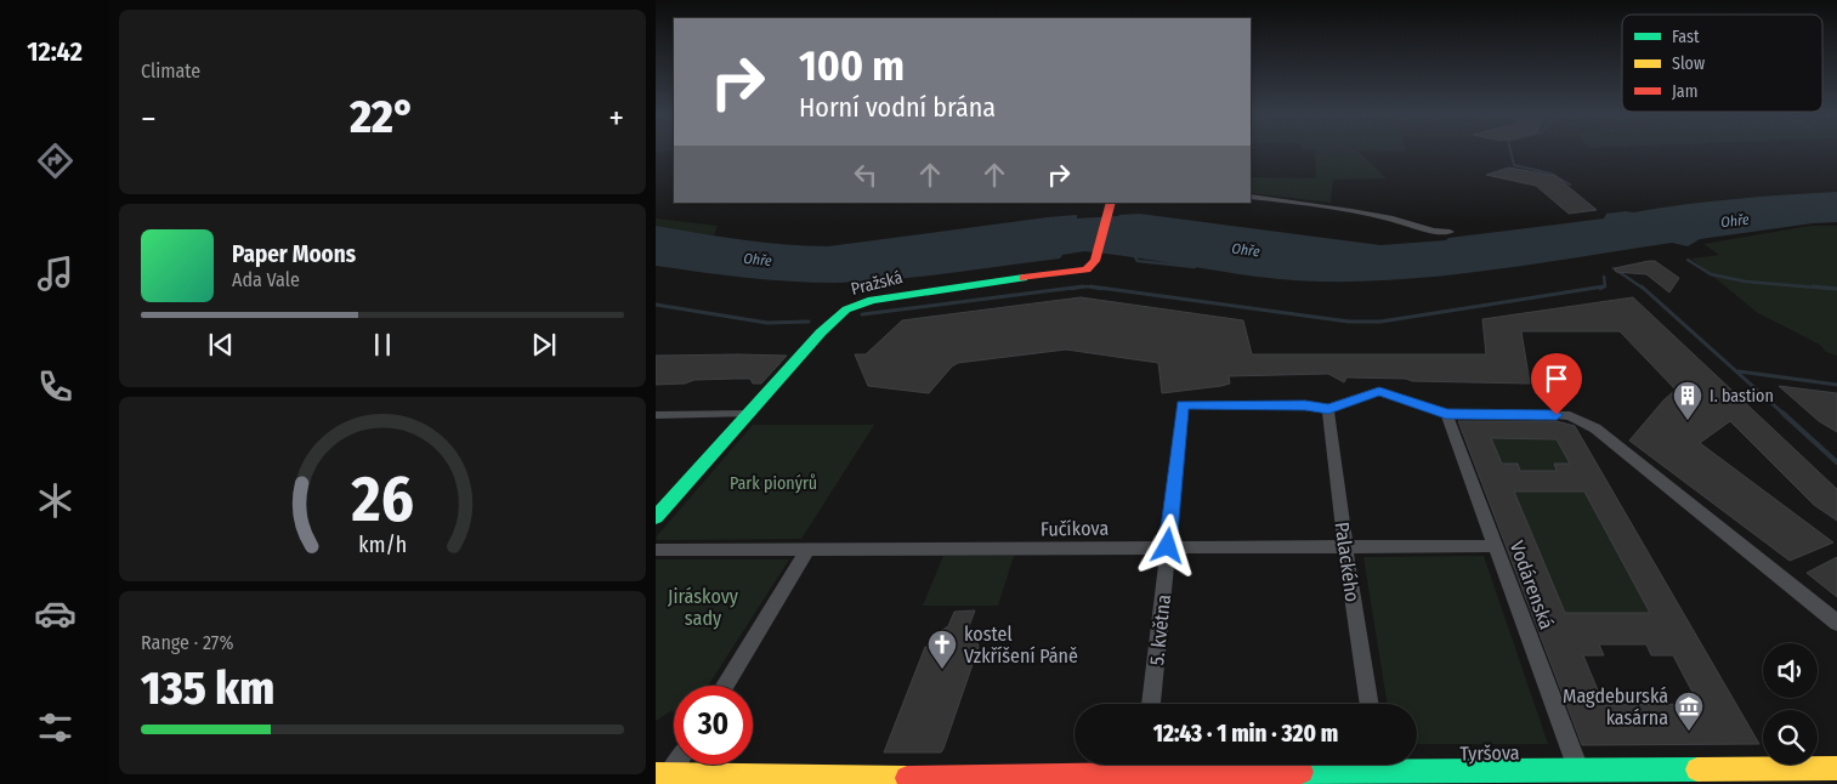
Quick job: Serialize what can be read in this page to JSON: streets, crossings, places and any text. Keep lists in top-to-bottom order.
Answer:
{
  "streets": {
    "main road": ["Pražská", "Tyršova"],
    "street": [
      "Fučíkova",
      "Palackého",
      "Vodárenská",
      "5. května"
    ]
  },
  "crossings": [
    ["Fučíkova", "Palackého"],
    ["Fučíkova", "Vodárenská"],
    ["Fučíkova", "5. května"],
    ["Palackého", "5. května"],
    ["Vodárenská", "Tyršova"]
  ],
  "water": ["Ohře"],
  "parks": ["Park pionýrů", "Jiráskovy sady"],
  "places": {
    "building": ["I. bastion"],
    "church": ["kostel Vzkříšení Páně"],
    "museum": ["Magdeburská kasárna"]
  },
  "legend": ["Fast", "Slow", "Jam"],
  "page": {
    "tabs": "12:42",
    "tile": [
      "Climate",
      ["Range · 27%", "135 km"]
    ],
    "turn": ["100 m", "Horní vodní brána"],
    "heat": ["−", "22°", "+"],
    "song": ["Paper Moons", "Ada Vale"],
    "limit": "30",
    "trip": "12:43 · 1 min · 320 m",
    "gauge": ["26", "km/h"]
  }
}
